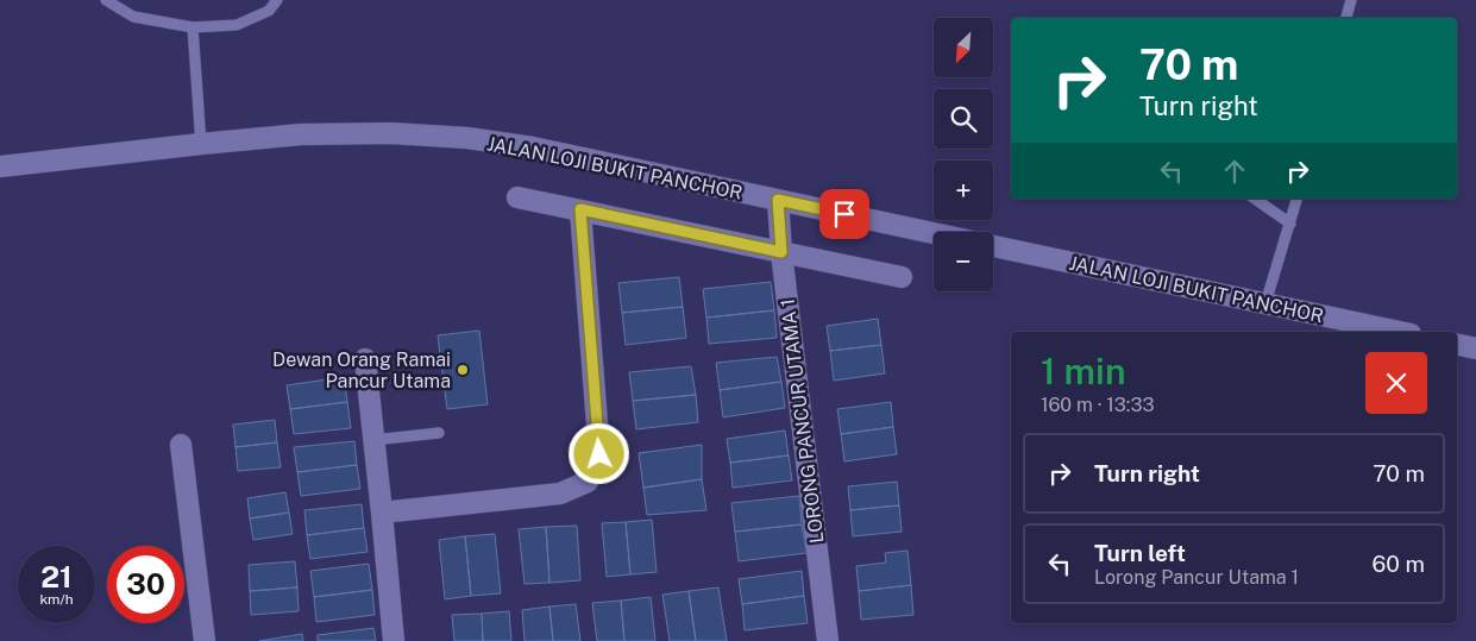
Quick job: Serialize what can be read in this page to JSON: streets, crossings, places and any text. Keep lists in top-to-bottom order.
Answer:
{
  "streets": {
    "street": ["JALAN LOJI BUKIT PANCHOR", "LORONG PANCUR UTAMA 1"]
  },
  "crossings": [
    ["JALAN LOJI BUKIT PANCHOR", "LORONG PANCUR UTAMA 1"]
  ],
  "places": ["Dewan Orang Ramai Pancur Utama"],
  "north": "bottom left",
  "page": {
    "map_buttons": ["+", "−"],
    "turn": ["70 m", "Turn right"],
    "heading": ["1 min", "160 m · 13:33"],
    "list": [
      {
        "name": "Turn right",
        "value": "70 m"
      },
      {
        "name": "Turn left",
        "note": "Lorong Pancur Utama 1",
        "value": "60 m"
      }
    ],
    "speed": "21 km/h",
    "limit": "30"
  }
}
